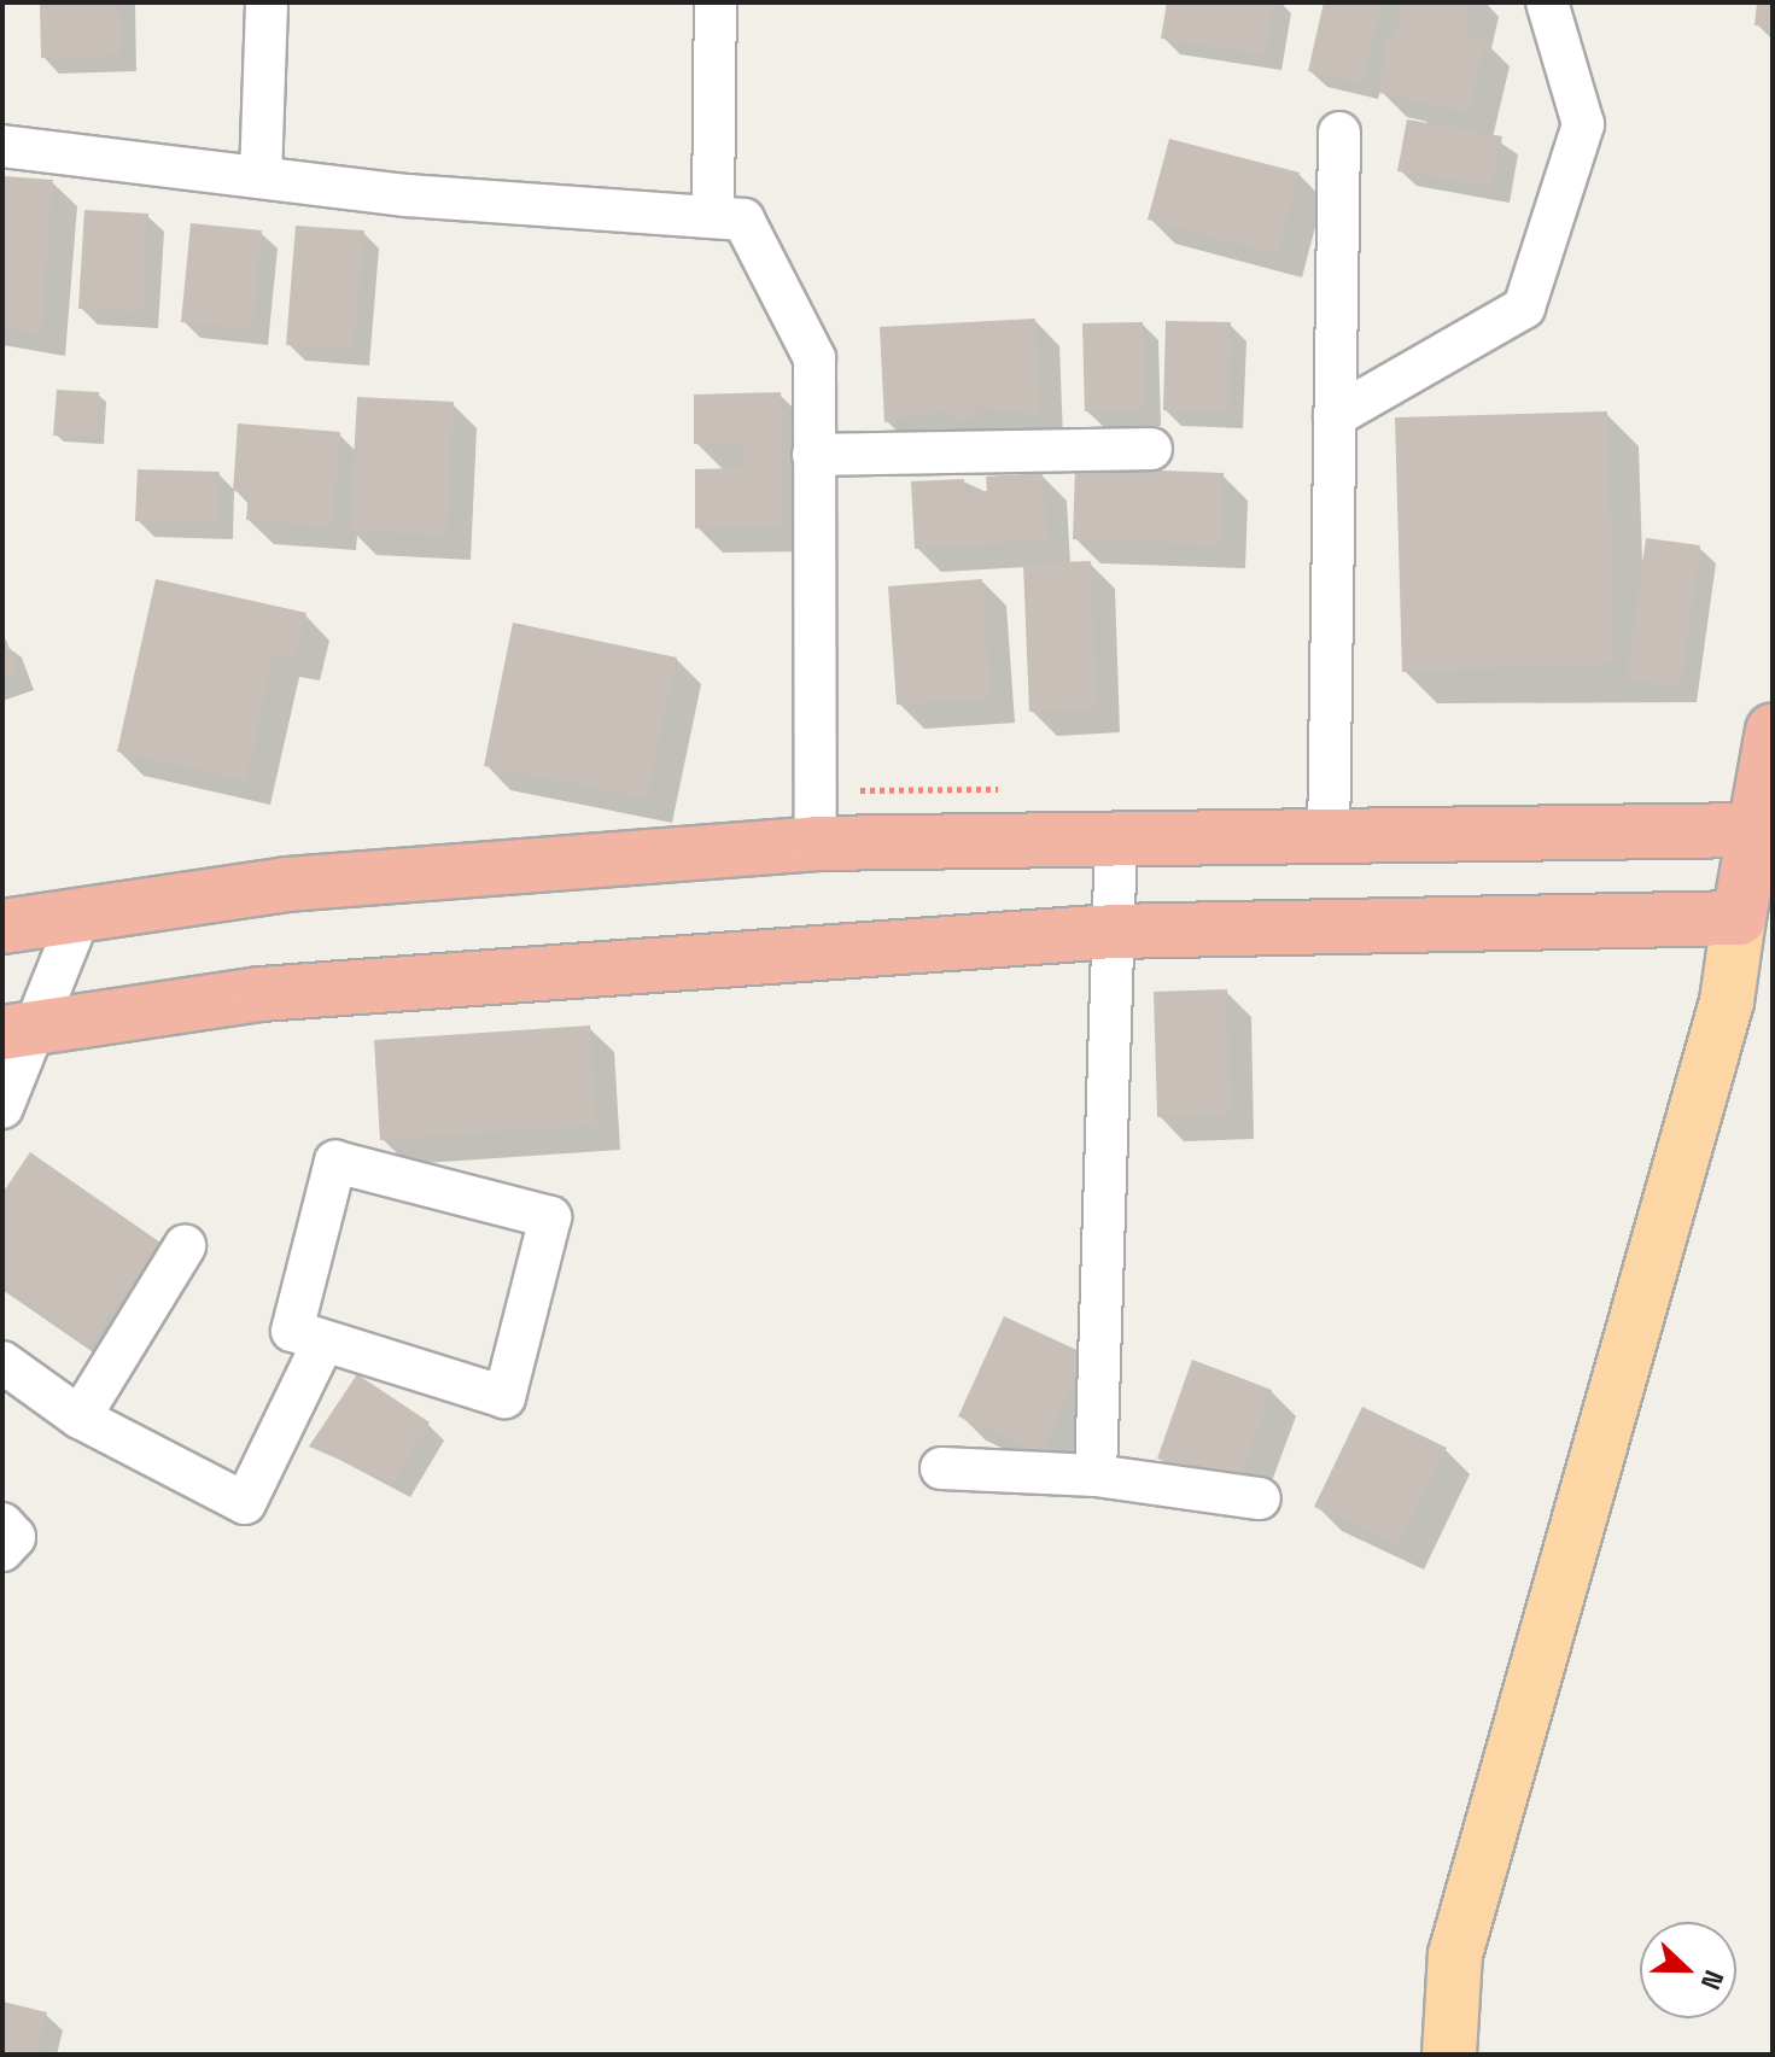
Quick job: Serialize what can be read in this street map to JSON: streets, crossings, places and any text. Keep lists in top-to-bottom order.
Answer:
{
  "north": "right"
}
